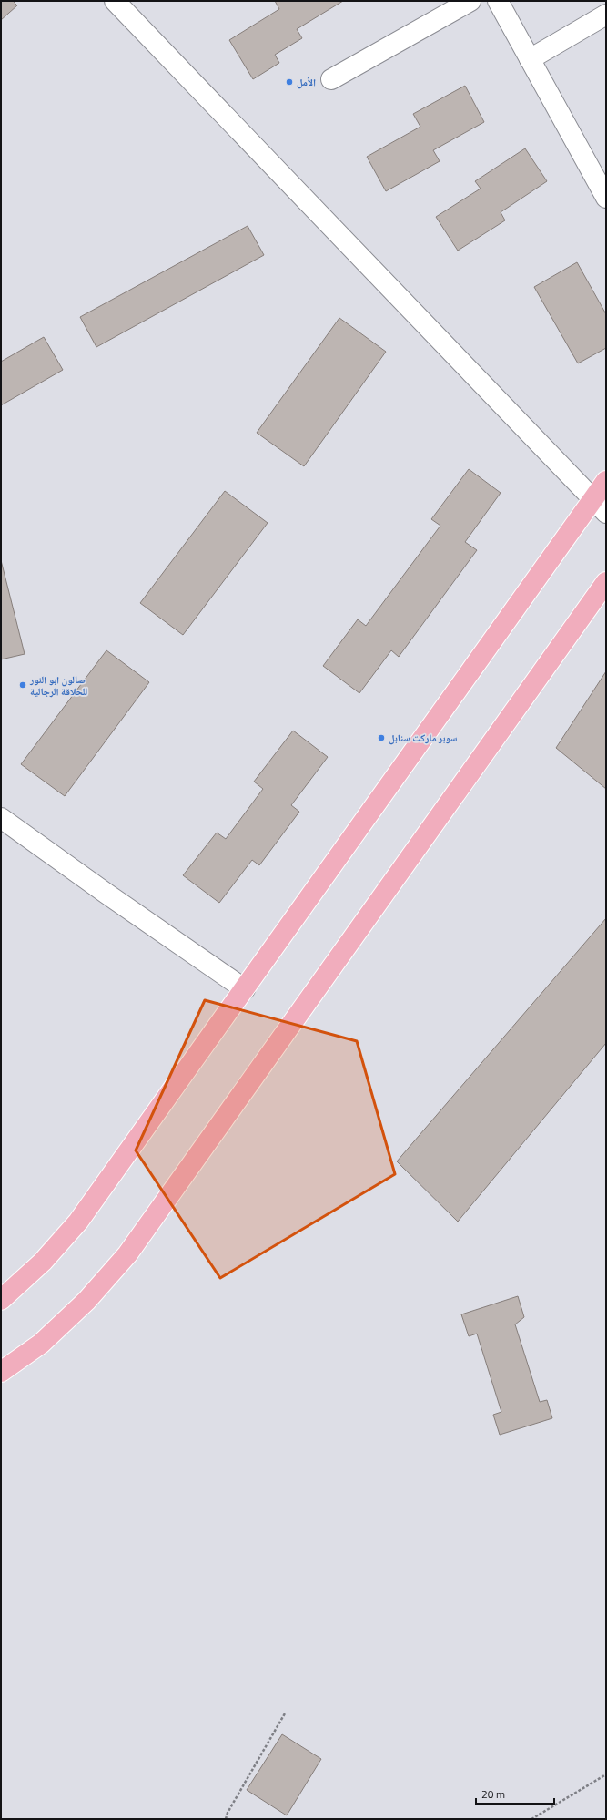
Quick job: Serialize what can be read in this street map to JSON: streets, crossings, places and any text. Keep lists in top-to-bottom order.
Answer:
{
  "places": ["الأمل", "صالون ابو النور للحلاقة الرجالية", "سوبر ماركت سنابل"],
  "scale_bar": "20 m"
}
